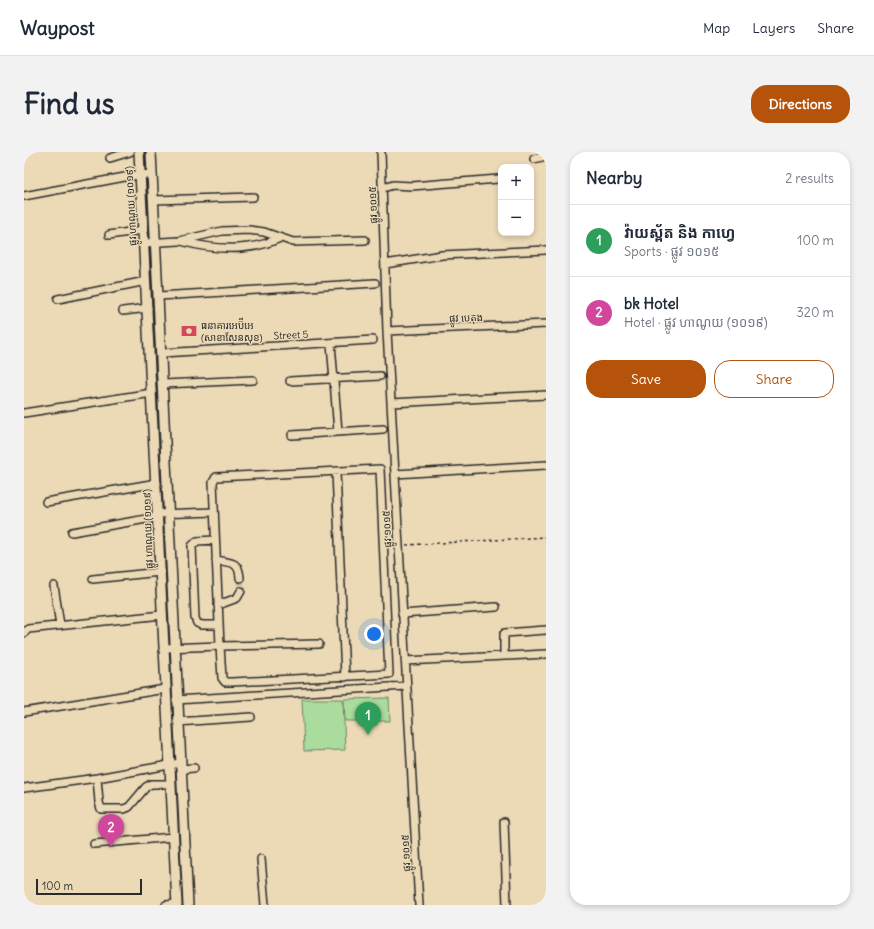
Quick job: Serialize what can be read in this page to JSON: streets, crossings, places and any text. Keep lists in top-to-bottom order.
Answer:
{
  "streets": {
    "main road": ["ផ្លូវ ហាណូយ (១០១៩)"],
    "street": ["ផ្លូវ ១០១៥", "ផ្លូវ បេតុង", "Street 5"]
  },
  "crossings": [
    ["ផ្លូវ ១០១៥", "ផ្លូវ បេតុង"]
  ],
  "places": {
    "bank": ["ធនាគារអេប៊ីអេ (សាខាសែនសុខ)"]
  },
  "scale_bar": "100 m",
  "page": {
    "header": "Waypost",
    "nav": ["Map", "Layers", "Share"],
    "buttons": [
      "Directions",
      ["Save", "Share"]
    ],
    "title": "Find us",
    "heading": ["Nearby", "2 results"],
    "map_buttons": ["+", "−"],
    "list": [
      {
        "mark": "1",
        "name": "វ៉ាយស្ព័ត និង កាហ្វេ",
        "note": "Sports · ផ្លូវ ១០១៥",
        "value": "100 m"
      },
      {
        "mark": "2",
        "name": "bk Hotel",
        "note": "Hotel · ផ្លូវ ហាណូយ (១០១៩)",
        "value": "320 m"
      }
    ],
    "pins": ["1", "2"],
    "scale": "100 m"
  }
}
